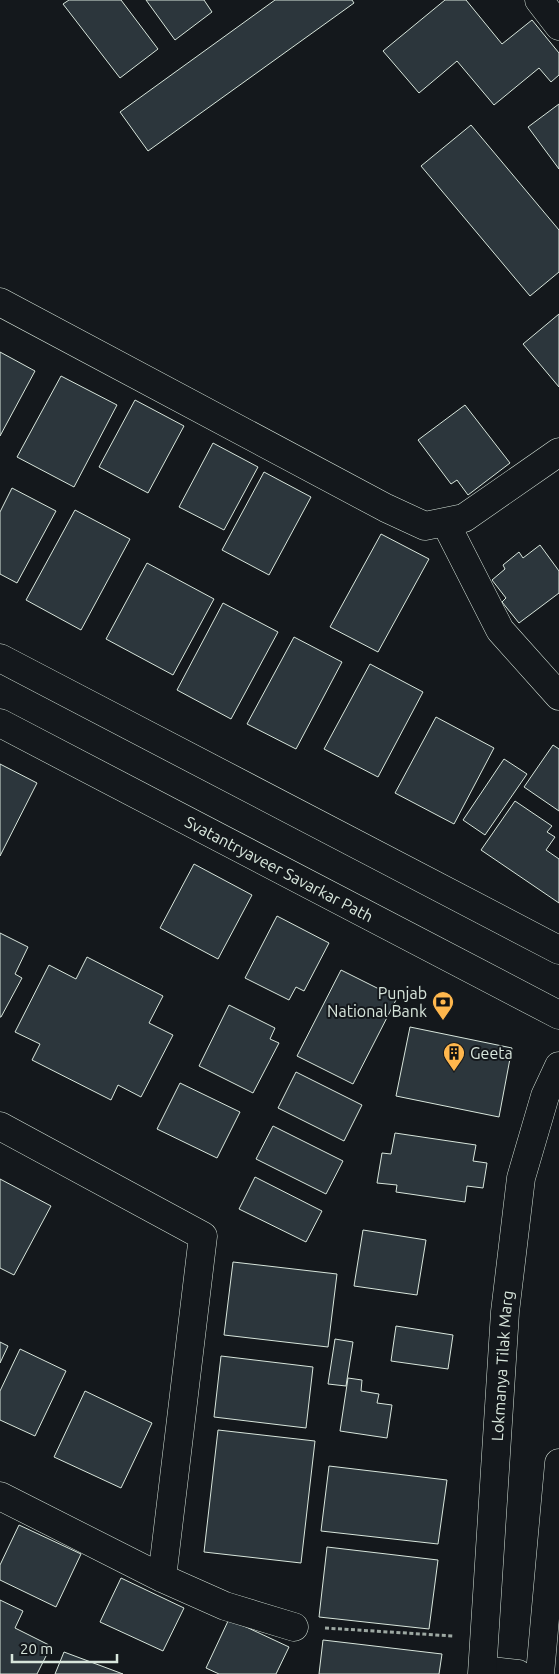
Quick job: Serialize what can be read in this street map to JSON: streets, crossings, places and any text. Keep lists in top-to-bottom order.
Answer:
{
  "streets": {
    "main road": ["Svatantryaveer Savarkar Path", "Lokmanya Tilak Marg"]
  },
  "places": {
    "bank": ["Punjab National Bank"],
    "building": ["Geeta"]
  },
  "scale_bar": "20 m"
}
